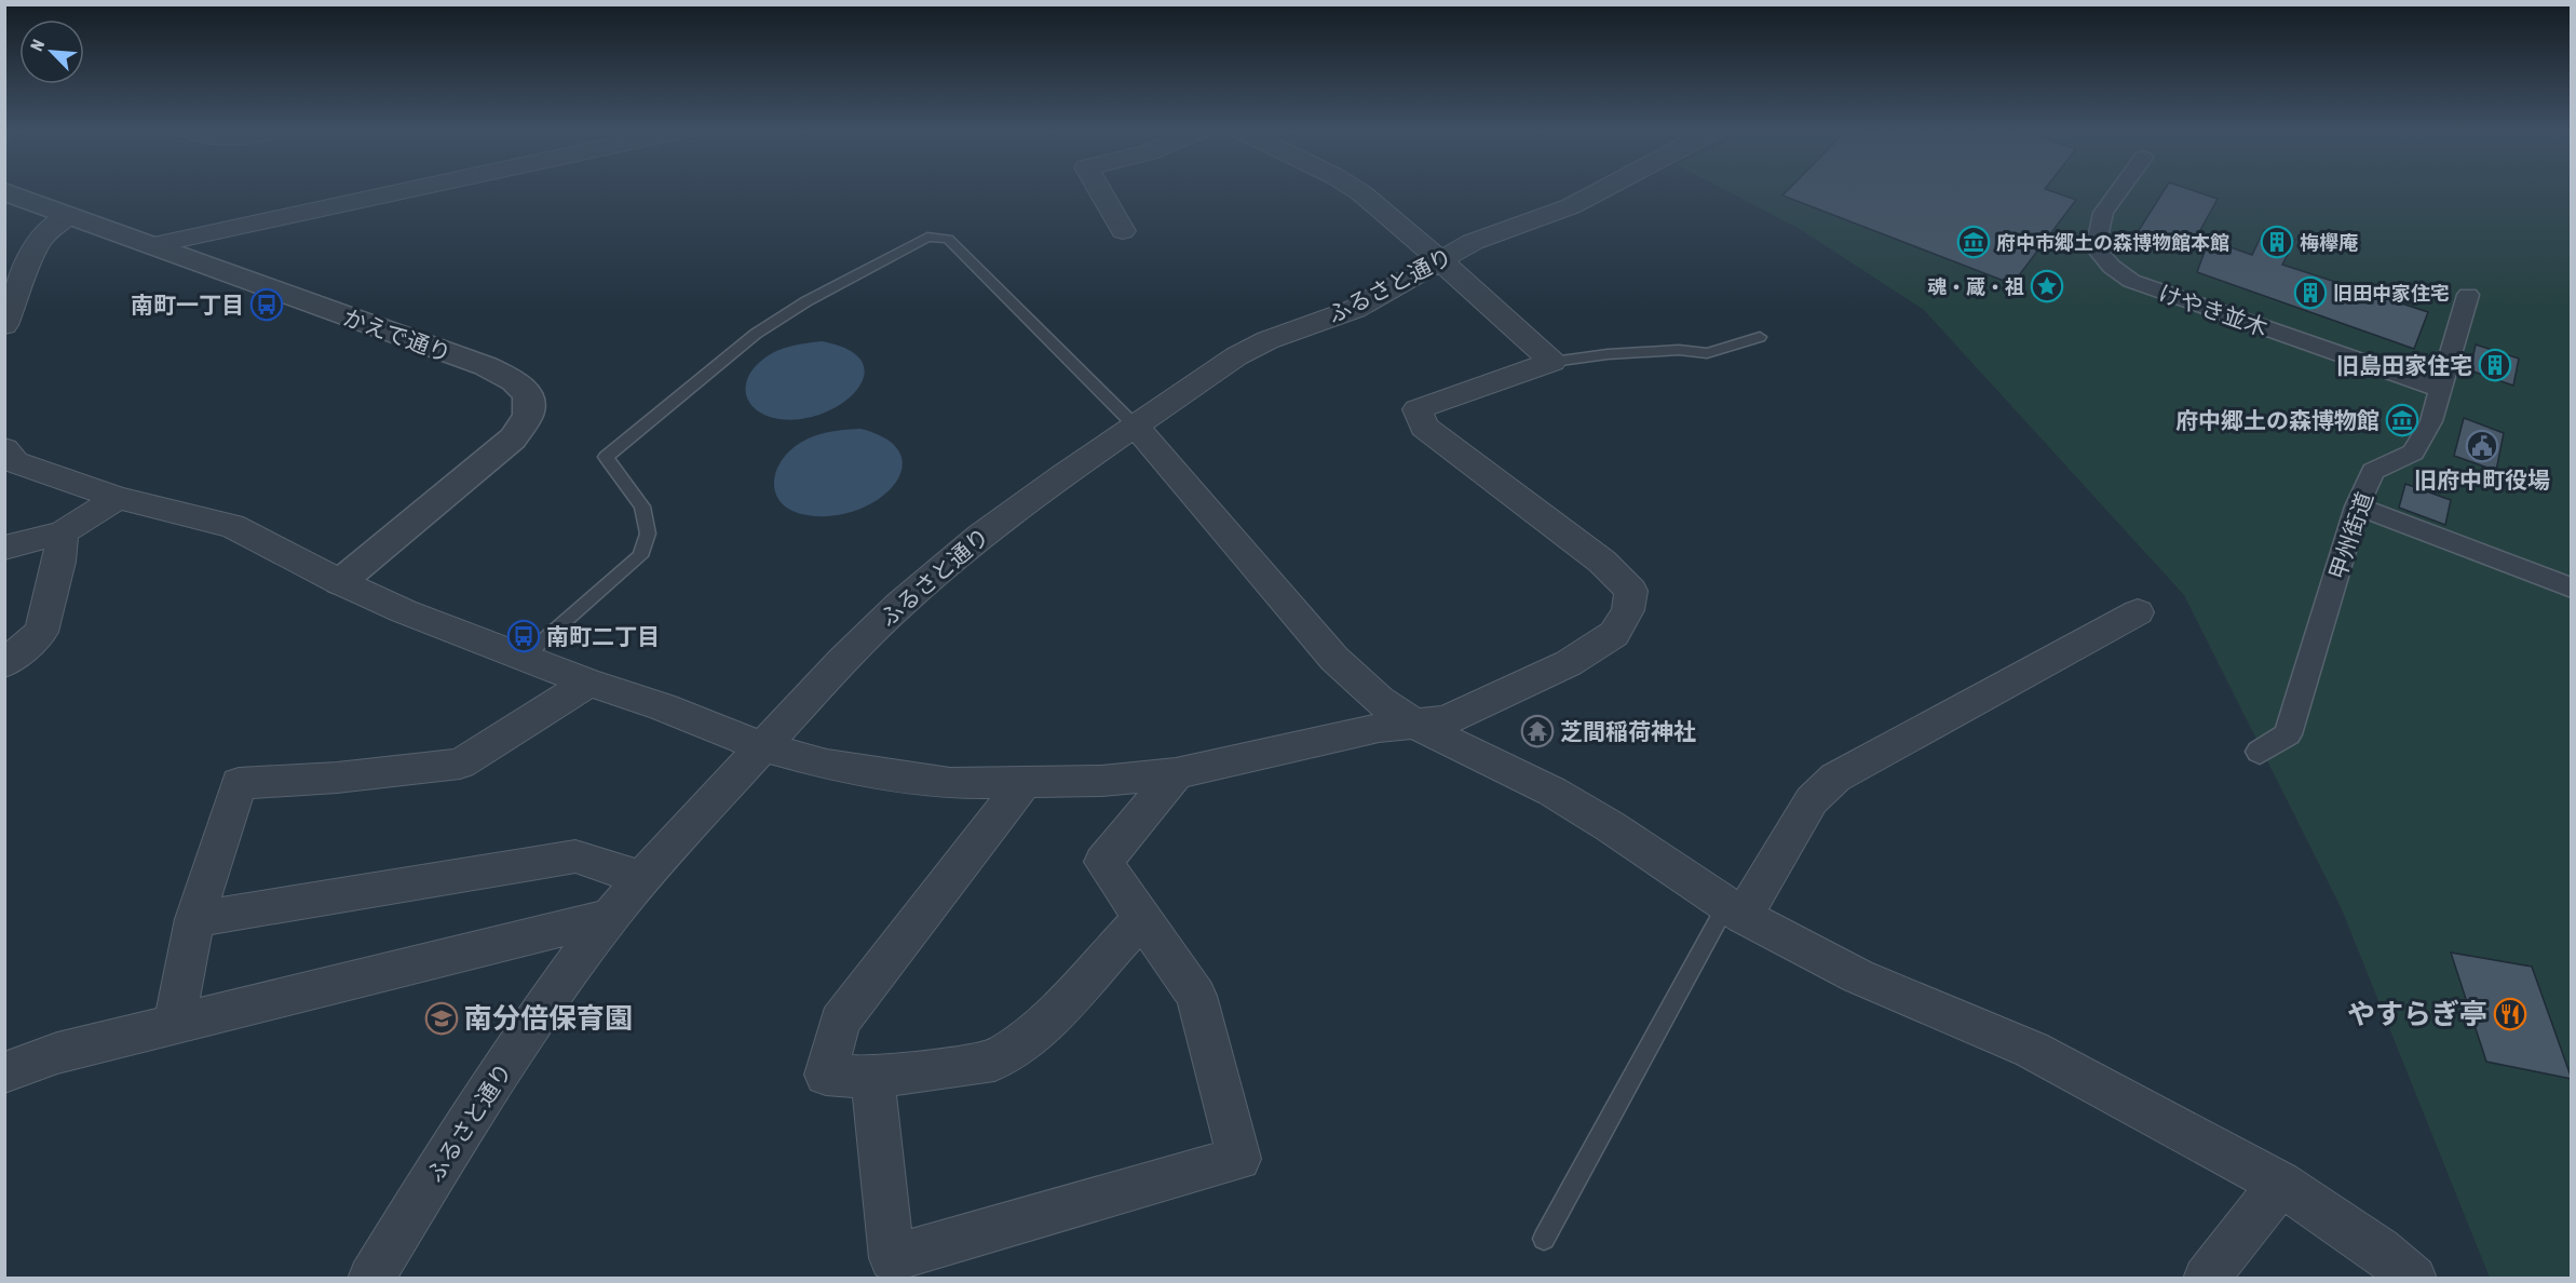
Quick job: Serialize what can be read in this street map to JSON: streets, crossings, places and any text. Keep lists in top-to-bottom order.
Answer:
{
  "streets": {
    "street": [
      "ふるさと通り",
      "けやき並木",
      "かえで通り",
      "甲州街道"
    ]
  },
  "crossings": [
    ["けやき並木", "甲州街道"]
  ],
  "places": {
    "museum": ["府中市郷土の森博物館本館", "府中郷土の森博物館"],
    "building": ["梅欅庵", "旧田中家住宅", "旧島田家住宅"],
    "place": ["魂・蔵・祖"],
    "bus stop": ["南町一丁目", "南町二丁目"],
    "public building": ["旧府中町役場"],
    "temple": ["芝間稲荷神社"],
    "restaurant": ["やすらぎ亭"],
    "school or university": ["南分倍保育園"]
  },
  "north": "top left"
}
